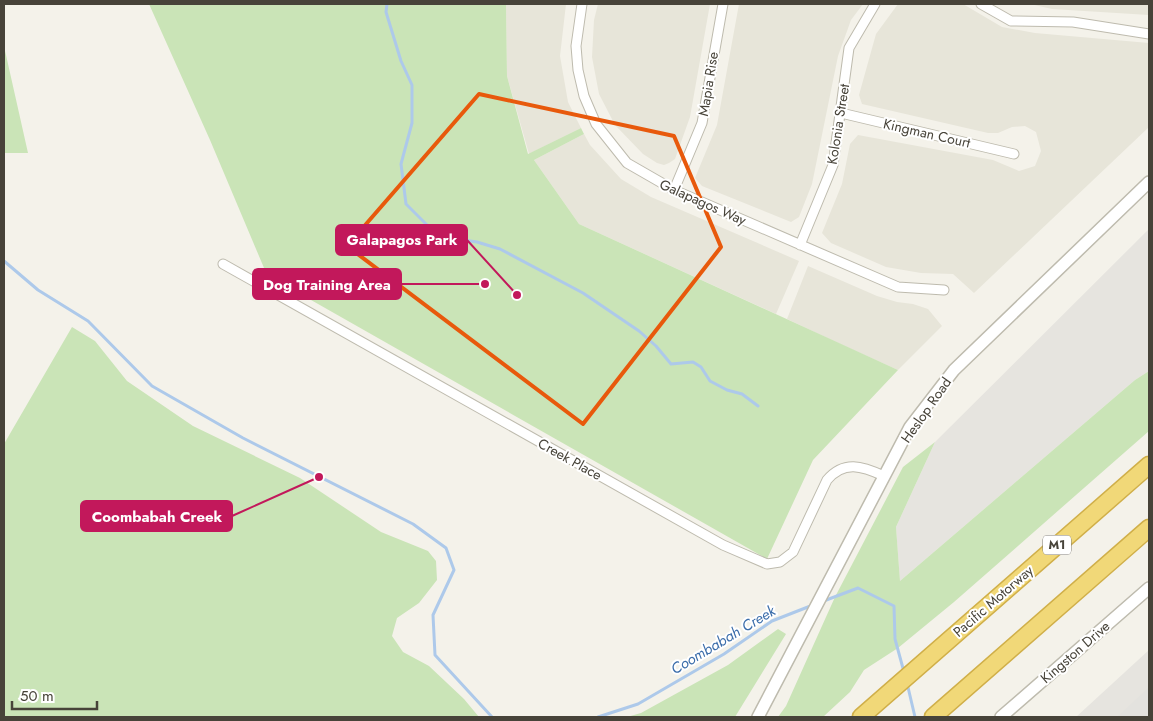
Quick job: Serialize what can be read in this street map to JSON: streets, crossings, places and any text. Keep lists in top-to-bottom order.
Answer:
{
  "streets": {
    "highway": ["M1", "Pacific Motorway"],
    "street": [
      "Mapia Rise",
      "Kolonia Street",
      "Kingman Court",
      "Galapagos Way",
      "Heslop Road",
      "Creek Place",
      "Kingston Drive"
    ]
  },
  "crossings": [
    ["Mapia Rise", "Galapagos Way"],
    ["Kolonia Street", "Kingman Court"],
    ["Kolonia Street", "Galapagos Way"],
    ["Heslop Road", "Creek Place"]
  ],
  "water": ["Coombabah Creek"],
  "places": ["Dog Training Area", "Galapagos Park", "Coombabah Creek"],
  "scale_bar": "50 m"
}
